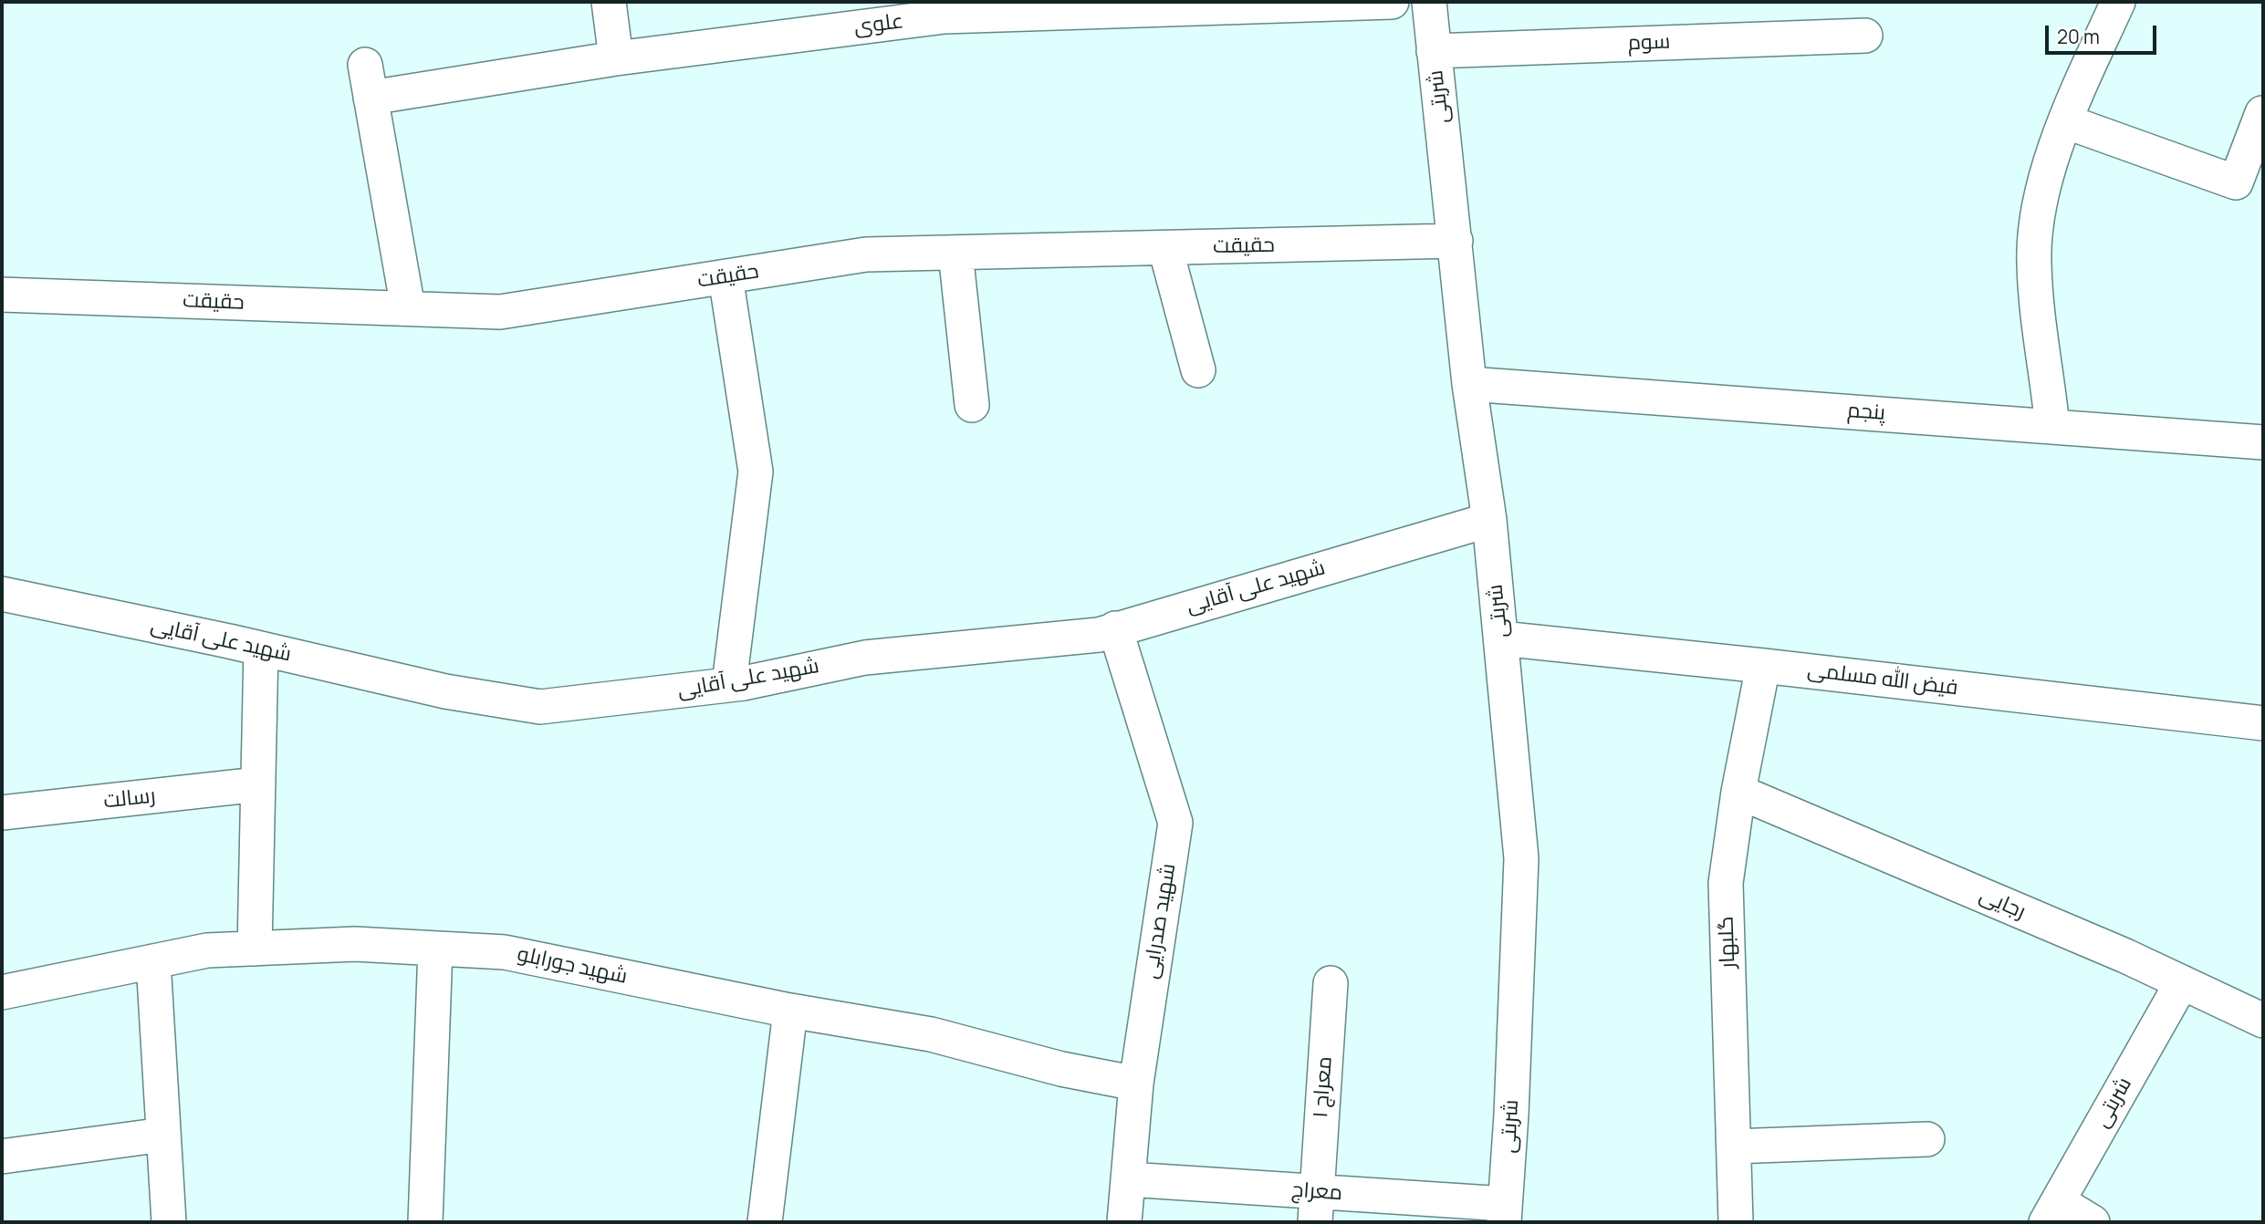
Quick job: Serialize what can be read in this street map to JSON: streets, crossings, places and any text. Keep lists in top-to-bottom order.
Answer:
{
  "streets": {
    "street": [
      "علوی",
      "سوم",
      "شربتی",
      "حقیقت",
      "پنجم",
      "شهید علی آقایی",
      "فیض الله مسلمی",
      "رسالت",
      "رجایی",
      "شهید صدرایی",
      "گلبهار",
      "شهید جورابلو",
      "معراج ۱",
      "معراج"
    ]
  },
  "crossings": [
    ["سوم", "شربتی"],
    ["شربتی", "حقیقت"],
    ["شربتی", "پنجم"],
    ["شربتی", "شهید علی آقایی"],
    ["شربتی", "فیض الله مسلمی"],
    ["شربتی", "رجایی"],
    ["شربتی", "معراج"],
    ["شهید علی آقایی", "شهید صدرایی"],
    ["فیض الله مسلمی", "گلبهار"],
    ["رجایی", "گلبهار"],
    ["شهید صدرایی", "شهید جورابلو"],
    ["شهید صدرایی", "معراج"],
    ["معراج ۱", "معراج"]
  ],
  "scale_bar": "20 m"
}
